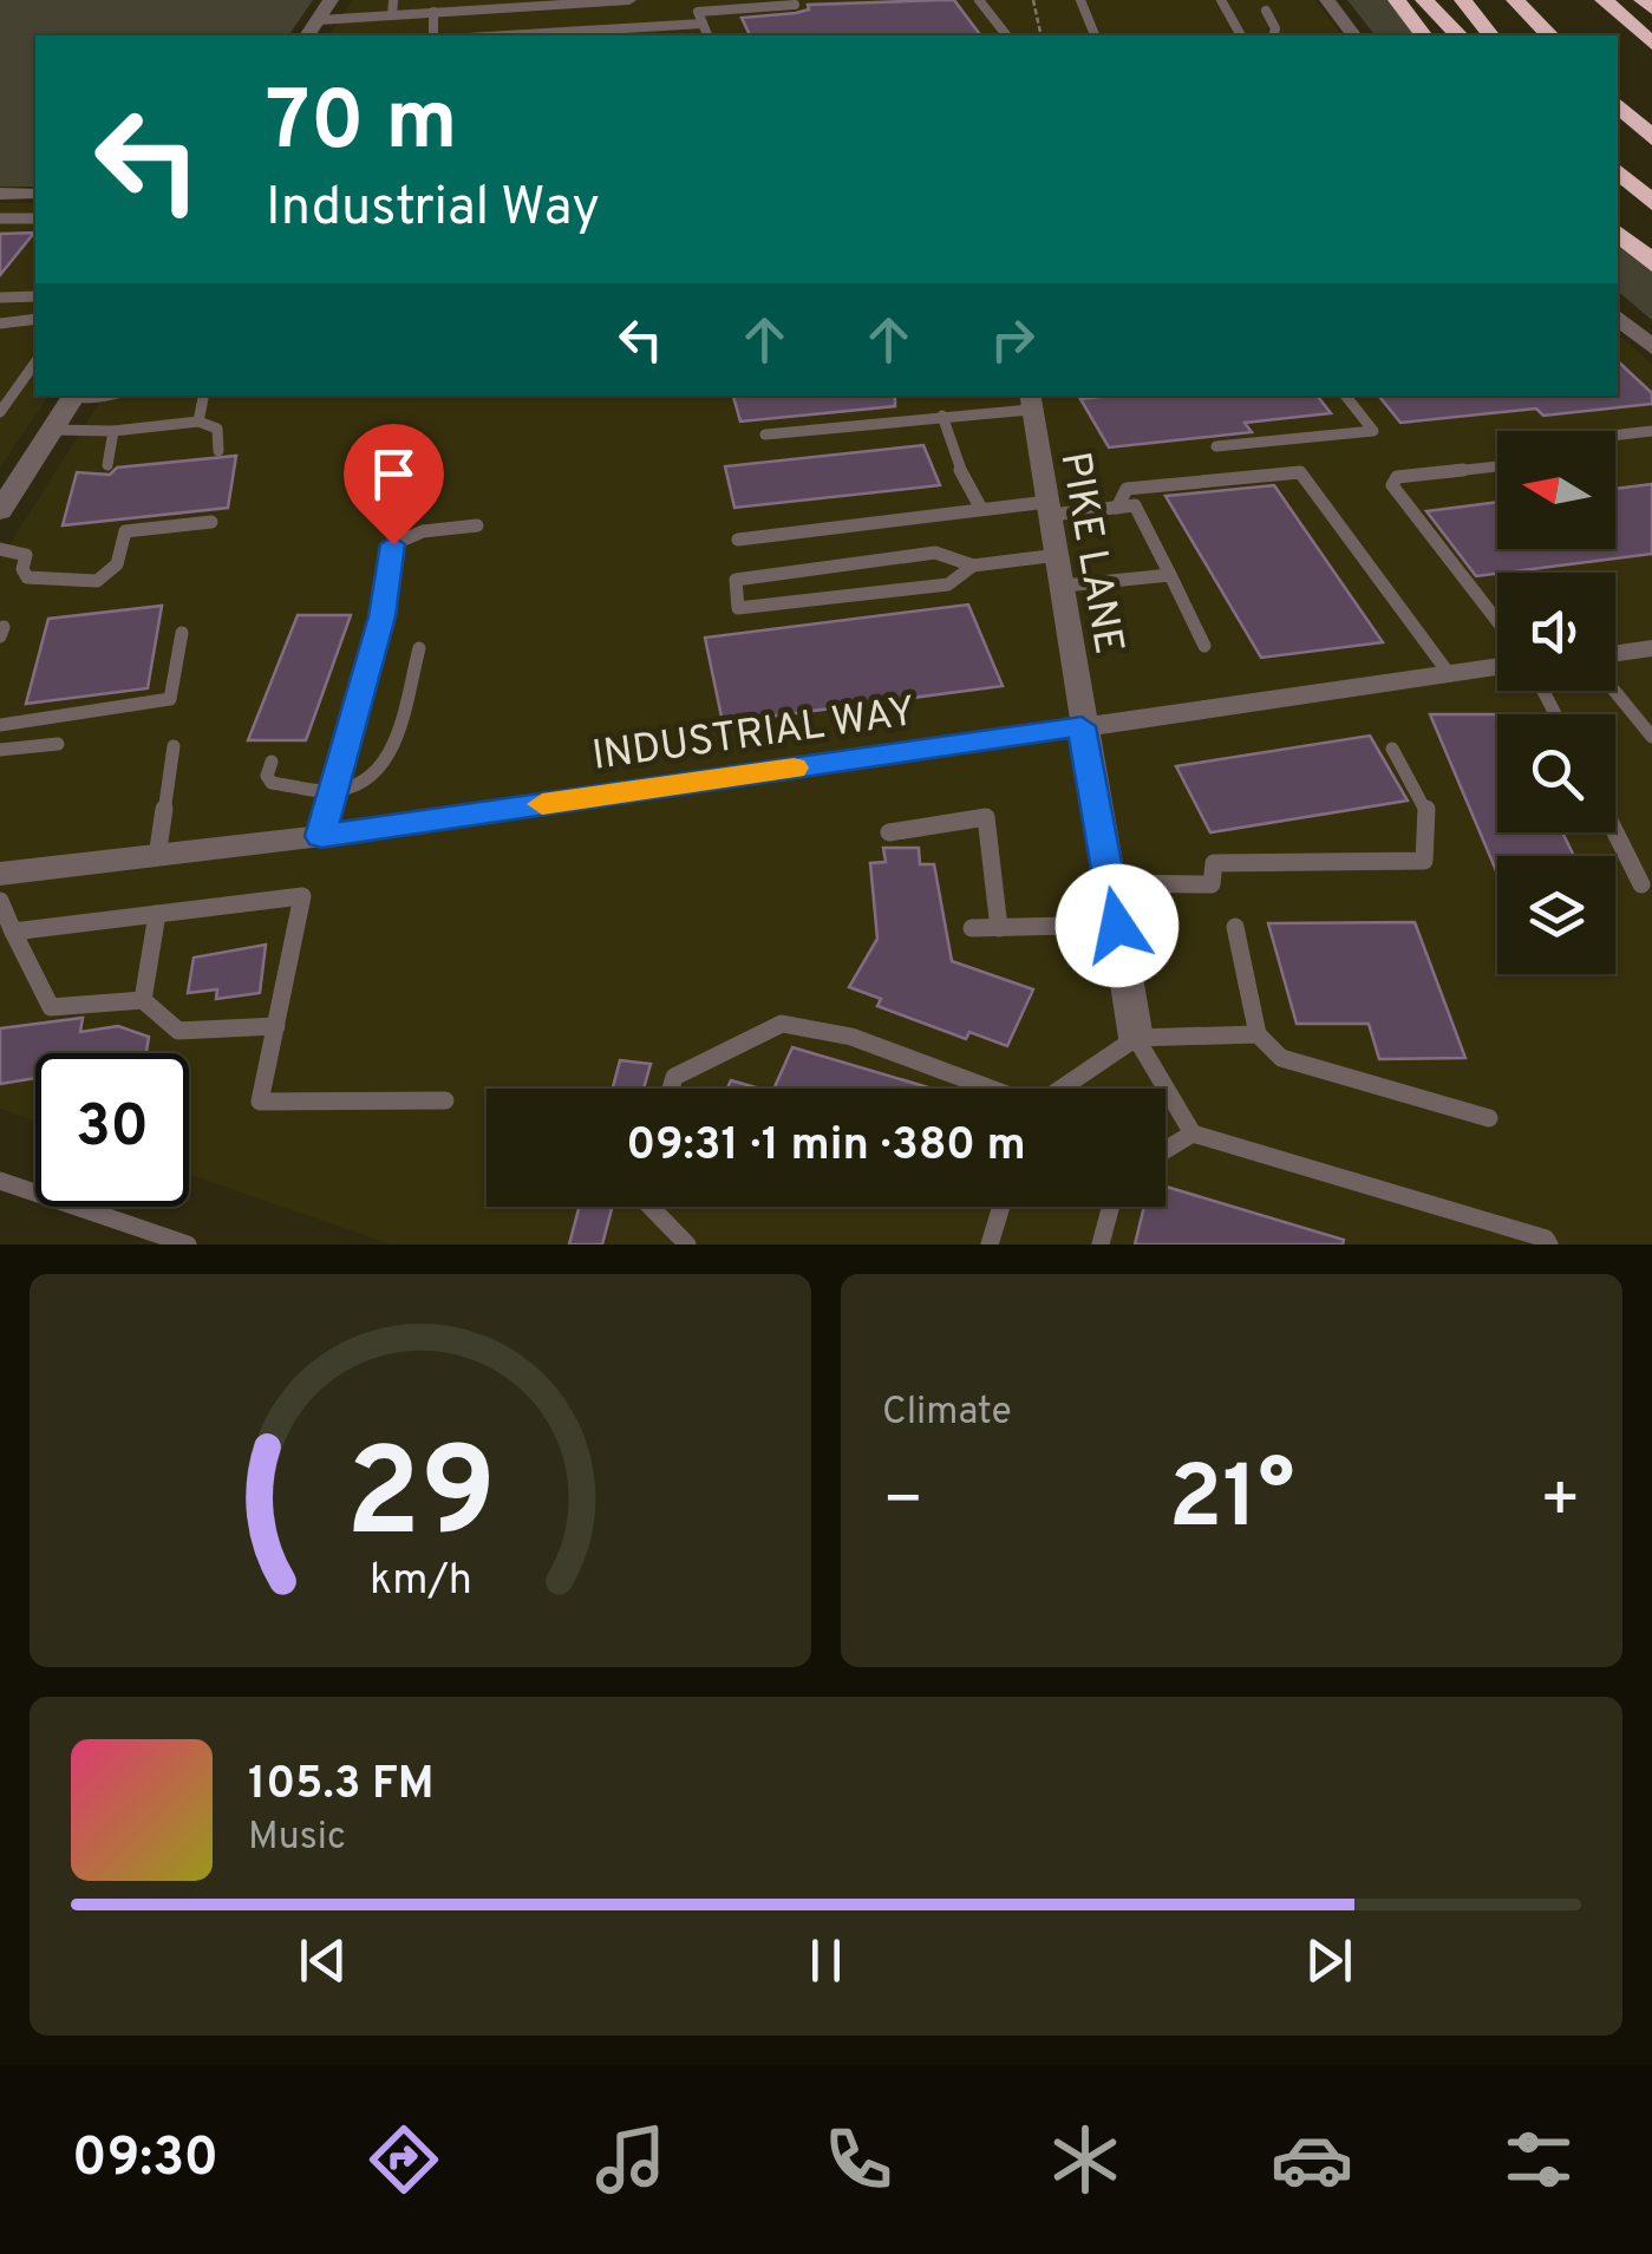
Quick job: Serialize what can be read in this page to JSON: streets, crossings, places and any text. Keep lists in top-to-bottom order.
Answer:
{
  "streets": {
    "street": ["PIKE LANE", "INDUSTRIAL WAY"]
  },
  "crossings": [
    ["PIKE LANE", "INDUSTRIAL WAY"]
  ],
  "north": "left",
  "page": {
    "turn": ["70 m", "Industrial Way"],
    "limit": "30",
    "trip": "09:31 · 1 min · 380 m",
    "tile": "Climate",
    "heat": ["−", "21°", "+"],
    "song": ["105.3 FM", "Music"],
    "tabs": "09:30",
    "gauge": ["29", "km/h"]
  }
}
